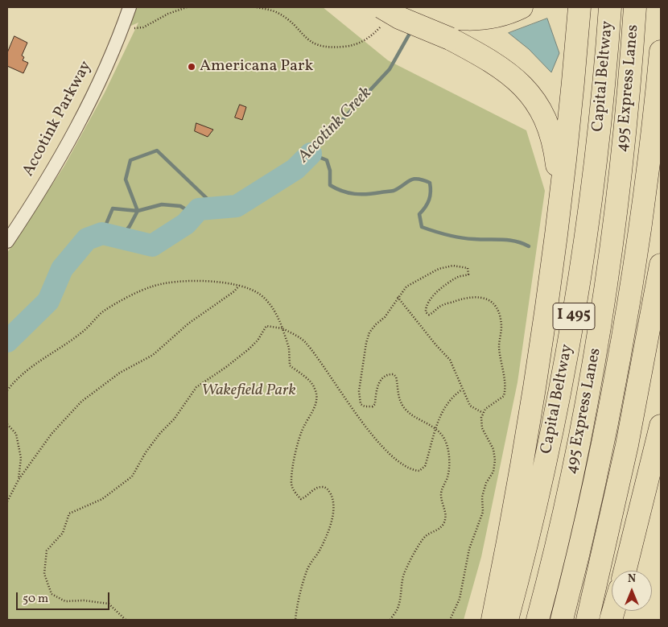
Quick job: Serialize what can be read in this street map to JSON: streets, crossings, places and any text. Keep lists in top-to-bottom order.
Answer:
{
  "streets": {
    "highway": ["Capital Beltway", "495 Express Lanes", "I 495"],
    "street": ["Accotink Parkway"]
  },
  "water": ["Accotink Creek"],
  "parks": ["Wakefield Park"],
  "places": ["Americana Park"],
  "scale_bar": "50 m",
  "north": "top"
}
